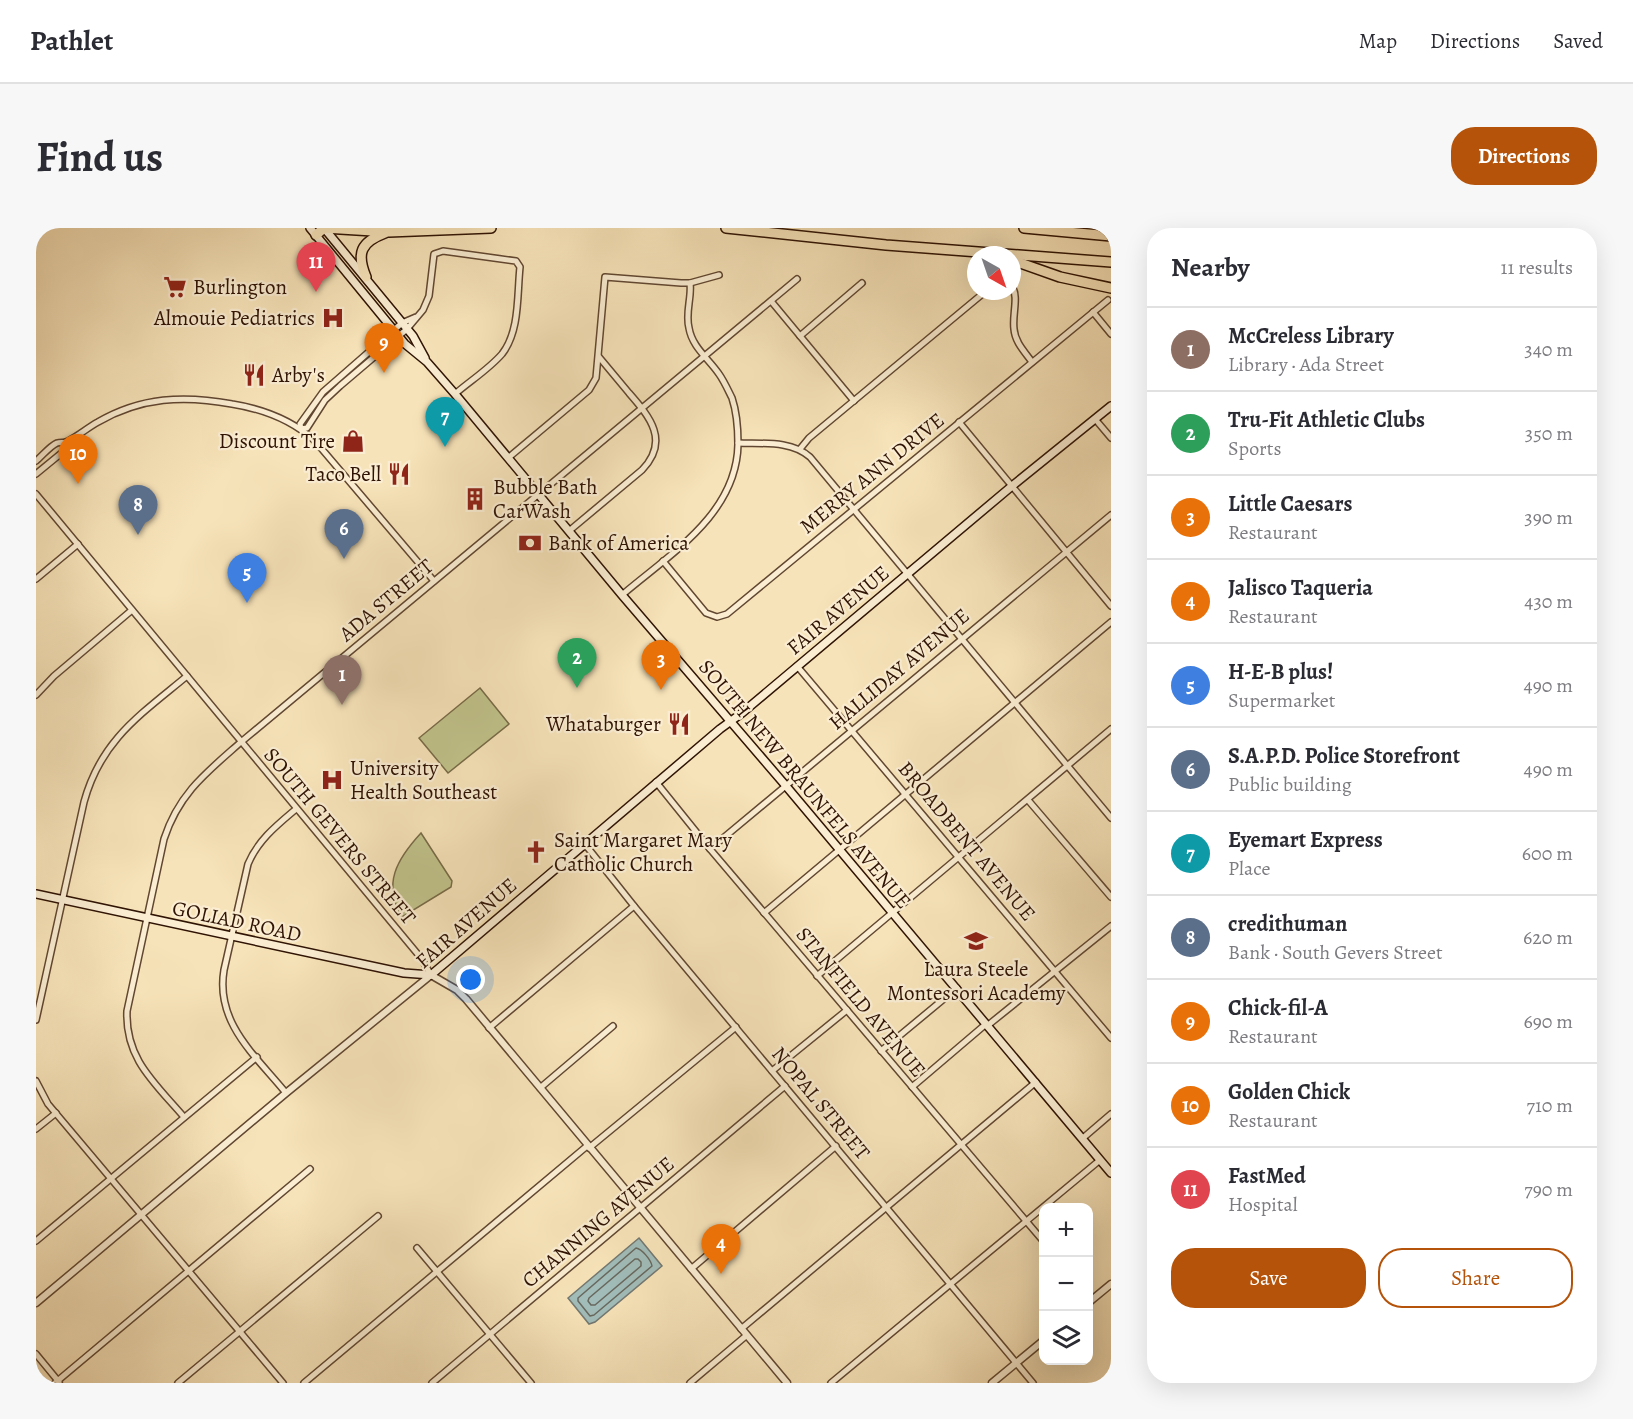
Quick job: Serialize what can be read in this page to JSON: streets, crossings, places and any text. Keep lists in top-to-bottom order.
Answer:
{
  "streets": {
    "main road": ["FAIR AVENUE", "SOUTH NEW BRAUNFELS AVENUE", "GOLIAD ROAD"],
    "street": [
      "MERRY ANN DRIVE",
      "ADA STREET",
      "HALLIDAY AVENUE",
      "SOUTH GEVERS STREET",
      "BROADBENT AVENUE",
      "STANFIELD AVENUE",
      "NOPAL STREET",
      "CHANNING AVENUE"
    ]
  },
  "crossings": [
    ["ADA STREET", "SOUTH NEW BRAUNFELS AVENUE"],
    ["ADA STREET", "SOUTH GEVERS STREET"],
    ["ADA STREET", "GOLIAD ROAD"],
    ["FAIR AVENUE", "SOUTH NEW BRAUNFELS AVENUE"],
    ["FAIR AVENUE", "SOUTH GEVERS STREET"],
    ["FAIR AVENUE", "BROADBENT AVENUE"],
    ["FAIR AVENUE", "GOLIAD ROAD"],
    ["FAIR AVENUE", "STANFIELD AVENUE"],
    ["FAIR AVENUE", "NOPAL STREET"],
    ["HALLIDAY AVENUE", "SOUTH NEW BRAUNFELS AVENUE"],
    ["HALLIDAY AVENUE", "BROADBENT AVENUE"],
    ["HALLIDAY AVENUE", "STANFIELD AVENUE"],
    ["SOUTH GEVERS STREET", "GOLIAD ROAD"],
    ["SOUTH GEVERS STREET", "CHANNING AVENUE"],
    ["NOPAL STREET", "CHANNING AVENUE"]
  ],
  "places": {
    "supermarket": ["Burlington"],
    "hospital": ["Almouie Pediatrics", "University Health Southeast"],
    "restaurant": ["Arby's", "Taco Bell", "Whataburger"],
    "shop": ["Discount Tire"],
    "building": ["Bubble Bath CarWash"],
    "bank": ["Bank of America"],
    "church": ["Saint Margaret Mary Catholic Church"],
    "school or university": ["Laura Steele Montessori Academy"]
  },
  "north": "bottom right",
  "page": {
    "header": "Pathlet",
    "nav": ["Map", "Directions", "Saved"],
    "buttons": [
      "Directions",
      ["Save", "Share"]
    ],
    "title": "Find us",
    "heading": ["Nearby", "11 results"],
    "pins": [
      "11",
      "9",
      "7",
      "10",
      "8",
      "6",
      "5",
      "2",
      "3",
      "1",
      "4"
    ],
    "list": [
      {
        "mark": "1",
        "name": "McCreless Library",
        "note": "Library · Ada Street",
        "value": "340 m"
      },
      {
        "mark": "2",
        "name": "Tru-Fit Athletic Clubs",
        "note": "Sports",
        "value": "350 m"
      },
      {
        "mark": "3",
        "name": "Little Caesars",
        "note": "Restaurant",
        "value": "390 m"
      },
      {
        "mark": "4",
        "name": "Jalisco Taqueria",
        "note": "Restaurant",
        "value": "430 m"
      },
      {
        "mark": "5",
        "name": "H-E-B plus!",
        "note": "Supermarket",
        "value": "490 m"
      },
      {
        "mark": "6",
        "name": "S.A.P.D. Police Storefront",
        "note": "Public building",
        "value": "490 m"
      },
      {
        "mark": "7",
        "name": "Eyemart Express",
        "note": "Place",
        "value": "600 m"
      },
      {
        "mark": "8",
        "name": "credithuman",
        "note": "Bank · South Gevers Street",
        "value": "620 m"
      },
      {
        "mark": "9",
        "name": "Chick-fil-A",
        "note": "Restaurant",
        "value": "690 m"
      },
      {
        "mark": "10",
        "name": "Golden Chick",
        "note": "Restaurant",
        "value": "710 m"
      },
      {
        "mark": "11",
        "name": "FastMed",
        "note": "Hospital",
        "value": "790 m"
      }
    ],
    "map_buttons": ["+", "−"]
  }
}
